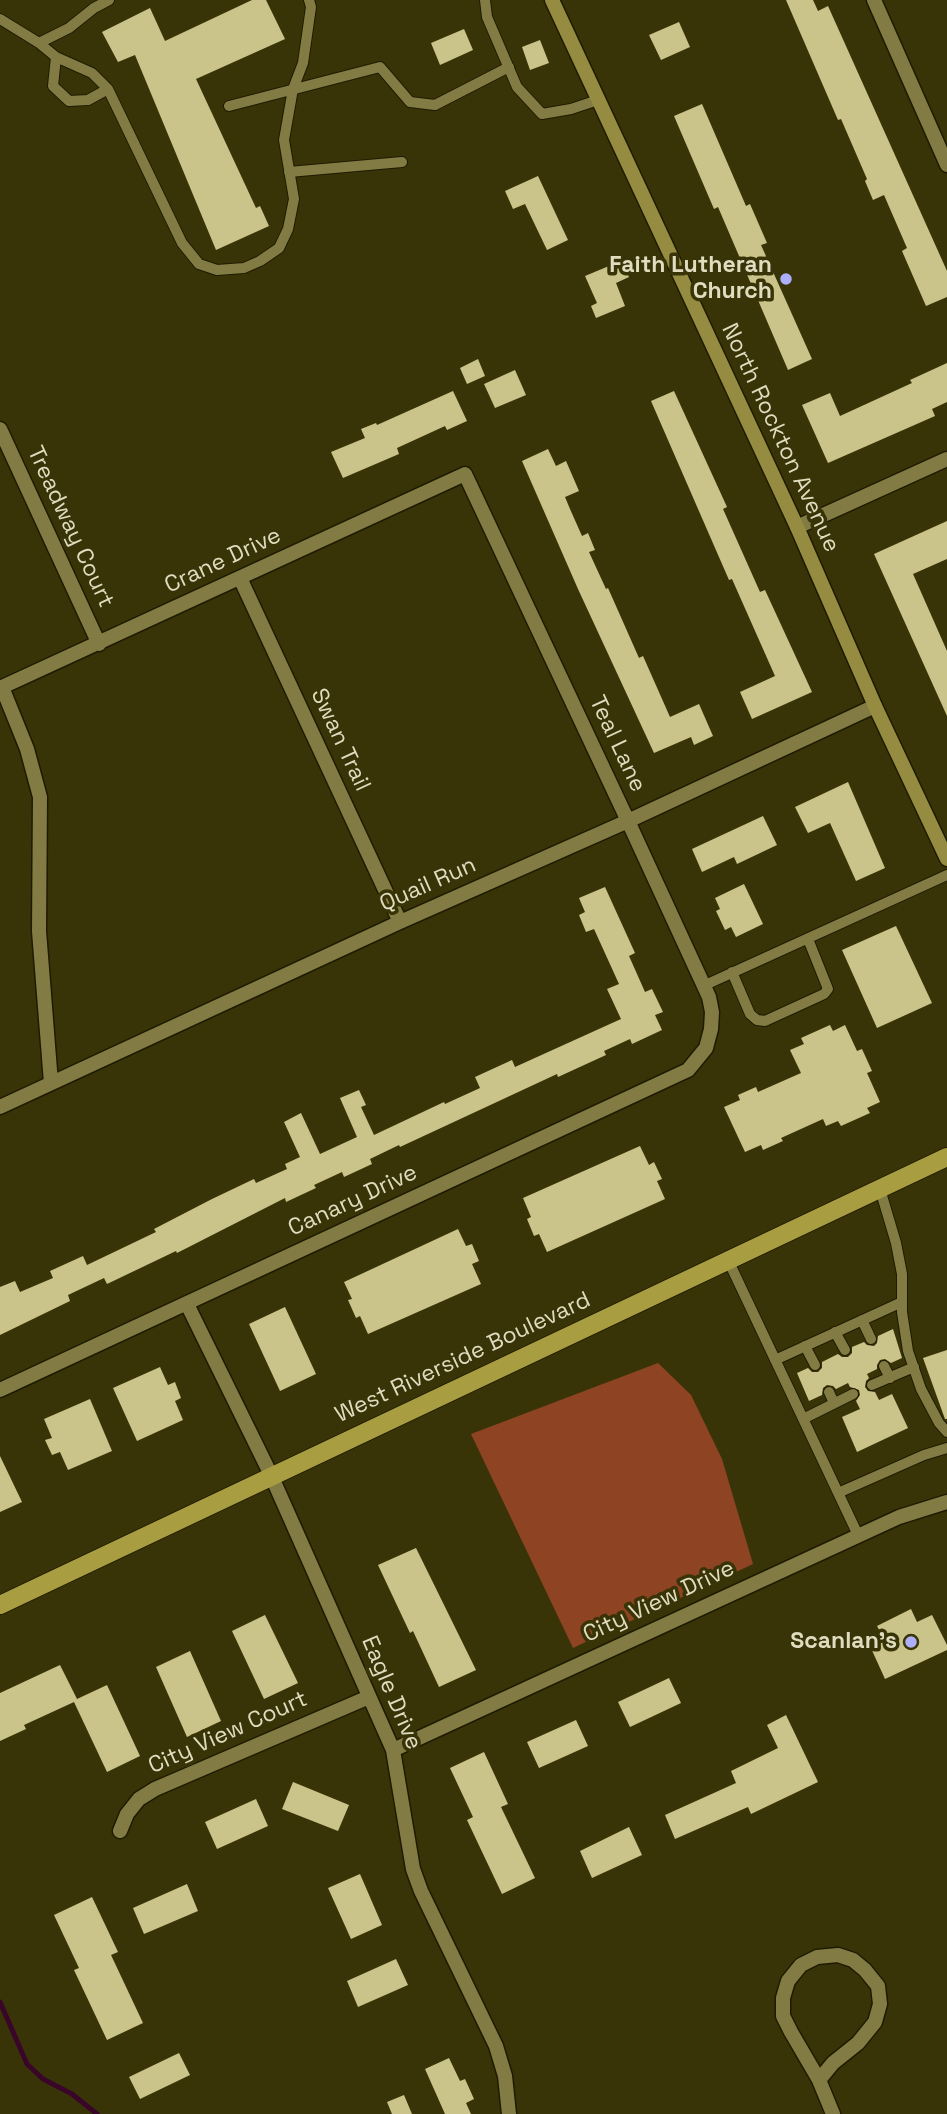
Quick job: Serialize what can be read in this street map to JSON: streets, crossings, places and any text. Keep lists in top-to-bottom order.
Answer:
{
  "streets": {
    "main road": ["North Rockton Avenue", "West Riverside Boulevard"],
    "street": [
      "Treadway Court",
      "Crane Drive",
      "Swan Trail",
      "Teal Lane",
      "Quail Run",
      "Canary Drive",
      "City View Drive",
      "Eagle Drive",
      "City View Court"
    ]
  },
  "crossings": [
    ["North Rockton Avenue", "Quail Run"],
    ["Treadway Court", "Crane Drive"],
    ["Crane Drive", "Swan Trail"],
    ["Crane Drive", "Teal Lane"],
    ["Swan Trail", "Quail Run"],
    ["Teal Lane", "Quail Run"],
    ["Teal Lane", "Canary Drive"],
    ["Canary Drive", "Eagle Drive"],
    ["West Riverside Boulevard", "Eagle Drive"],
    ["City View Drive", "Eagle Drive"],
    ["Eagle Drive", "City View Court"]
  ],
  "places": ["Faith Lutheran Church", "Scanlan's"]
}
